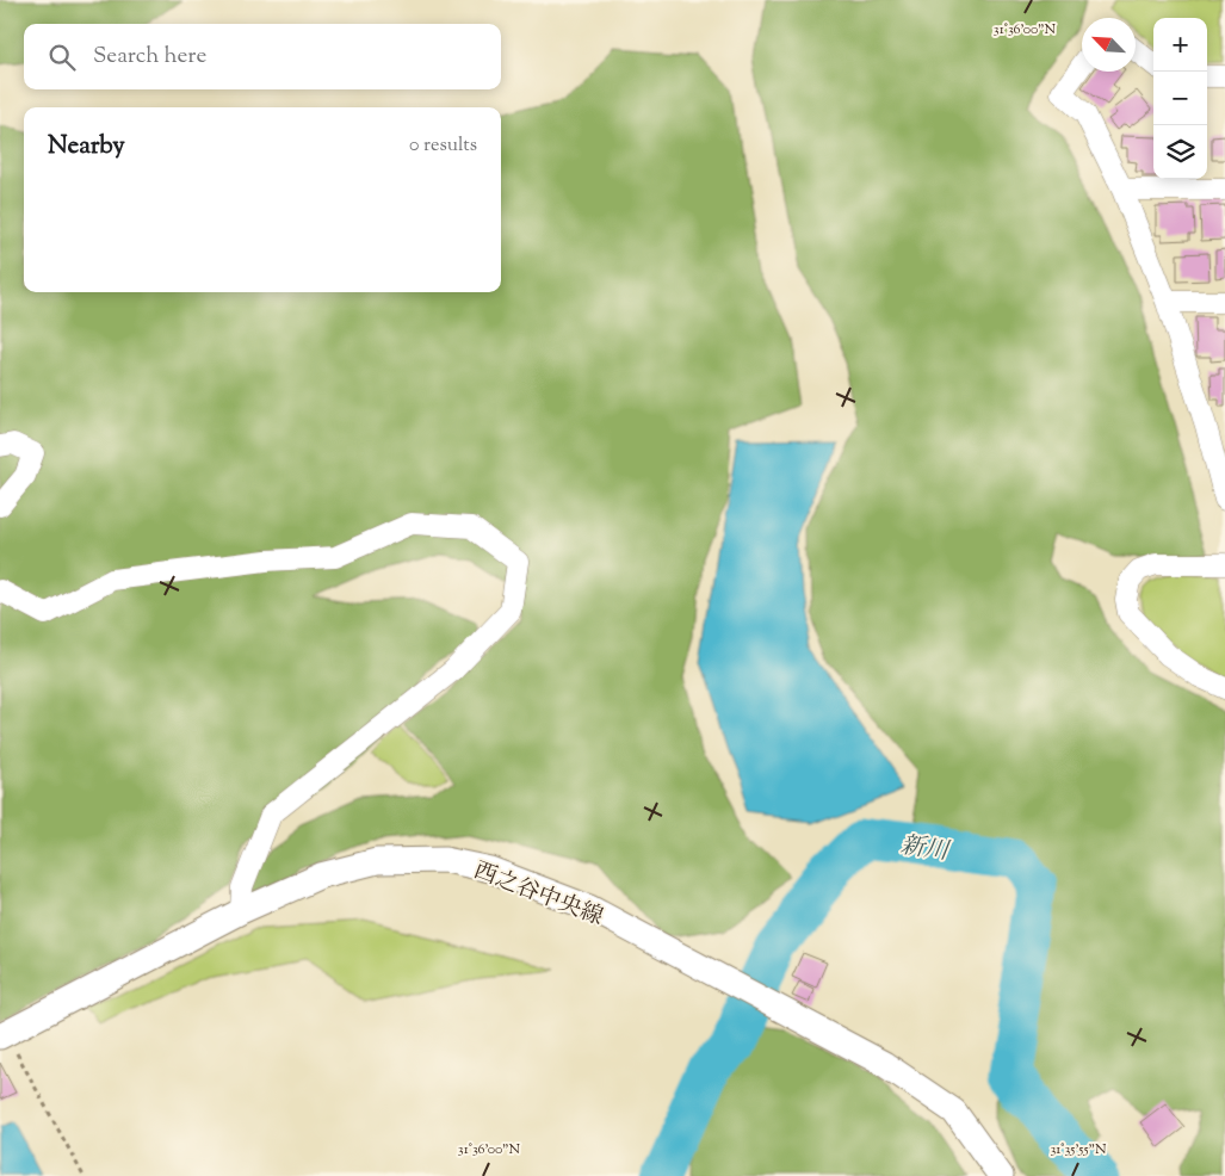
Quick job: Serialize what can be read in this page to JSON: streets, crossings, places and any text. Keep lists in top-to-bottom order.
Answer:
{
  "streets": {
    "street": ["西之谷中央線"]
  },
  "water": ["新川"],
  "north": "top left",
  "page": {
    "map_buttons": ["+", "−"],
    "search": "Search here",
    "heading": ["Nearby", "0 results"]
  },
  "coordinates": ["31°36'00\"N", "31°35'55\"N"]
}
